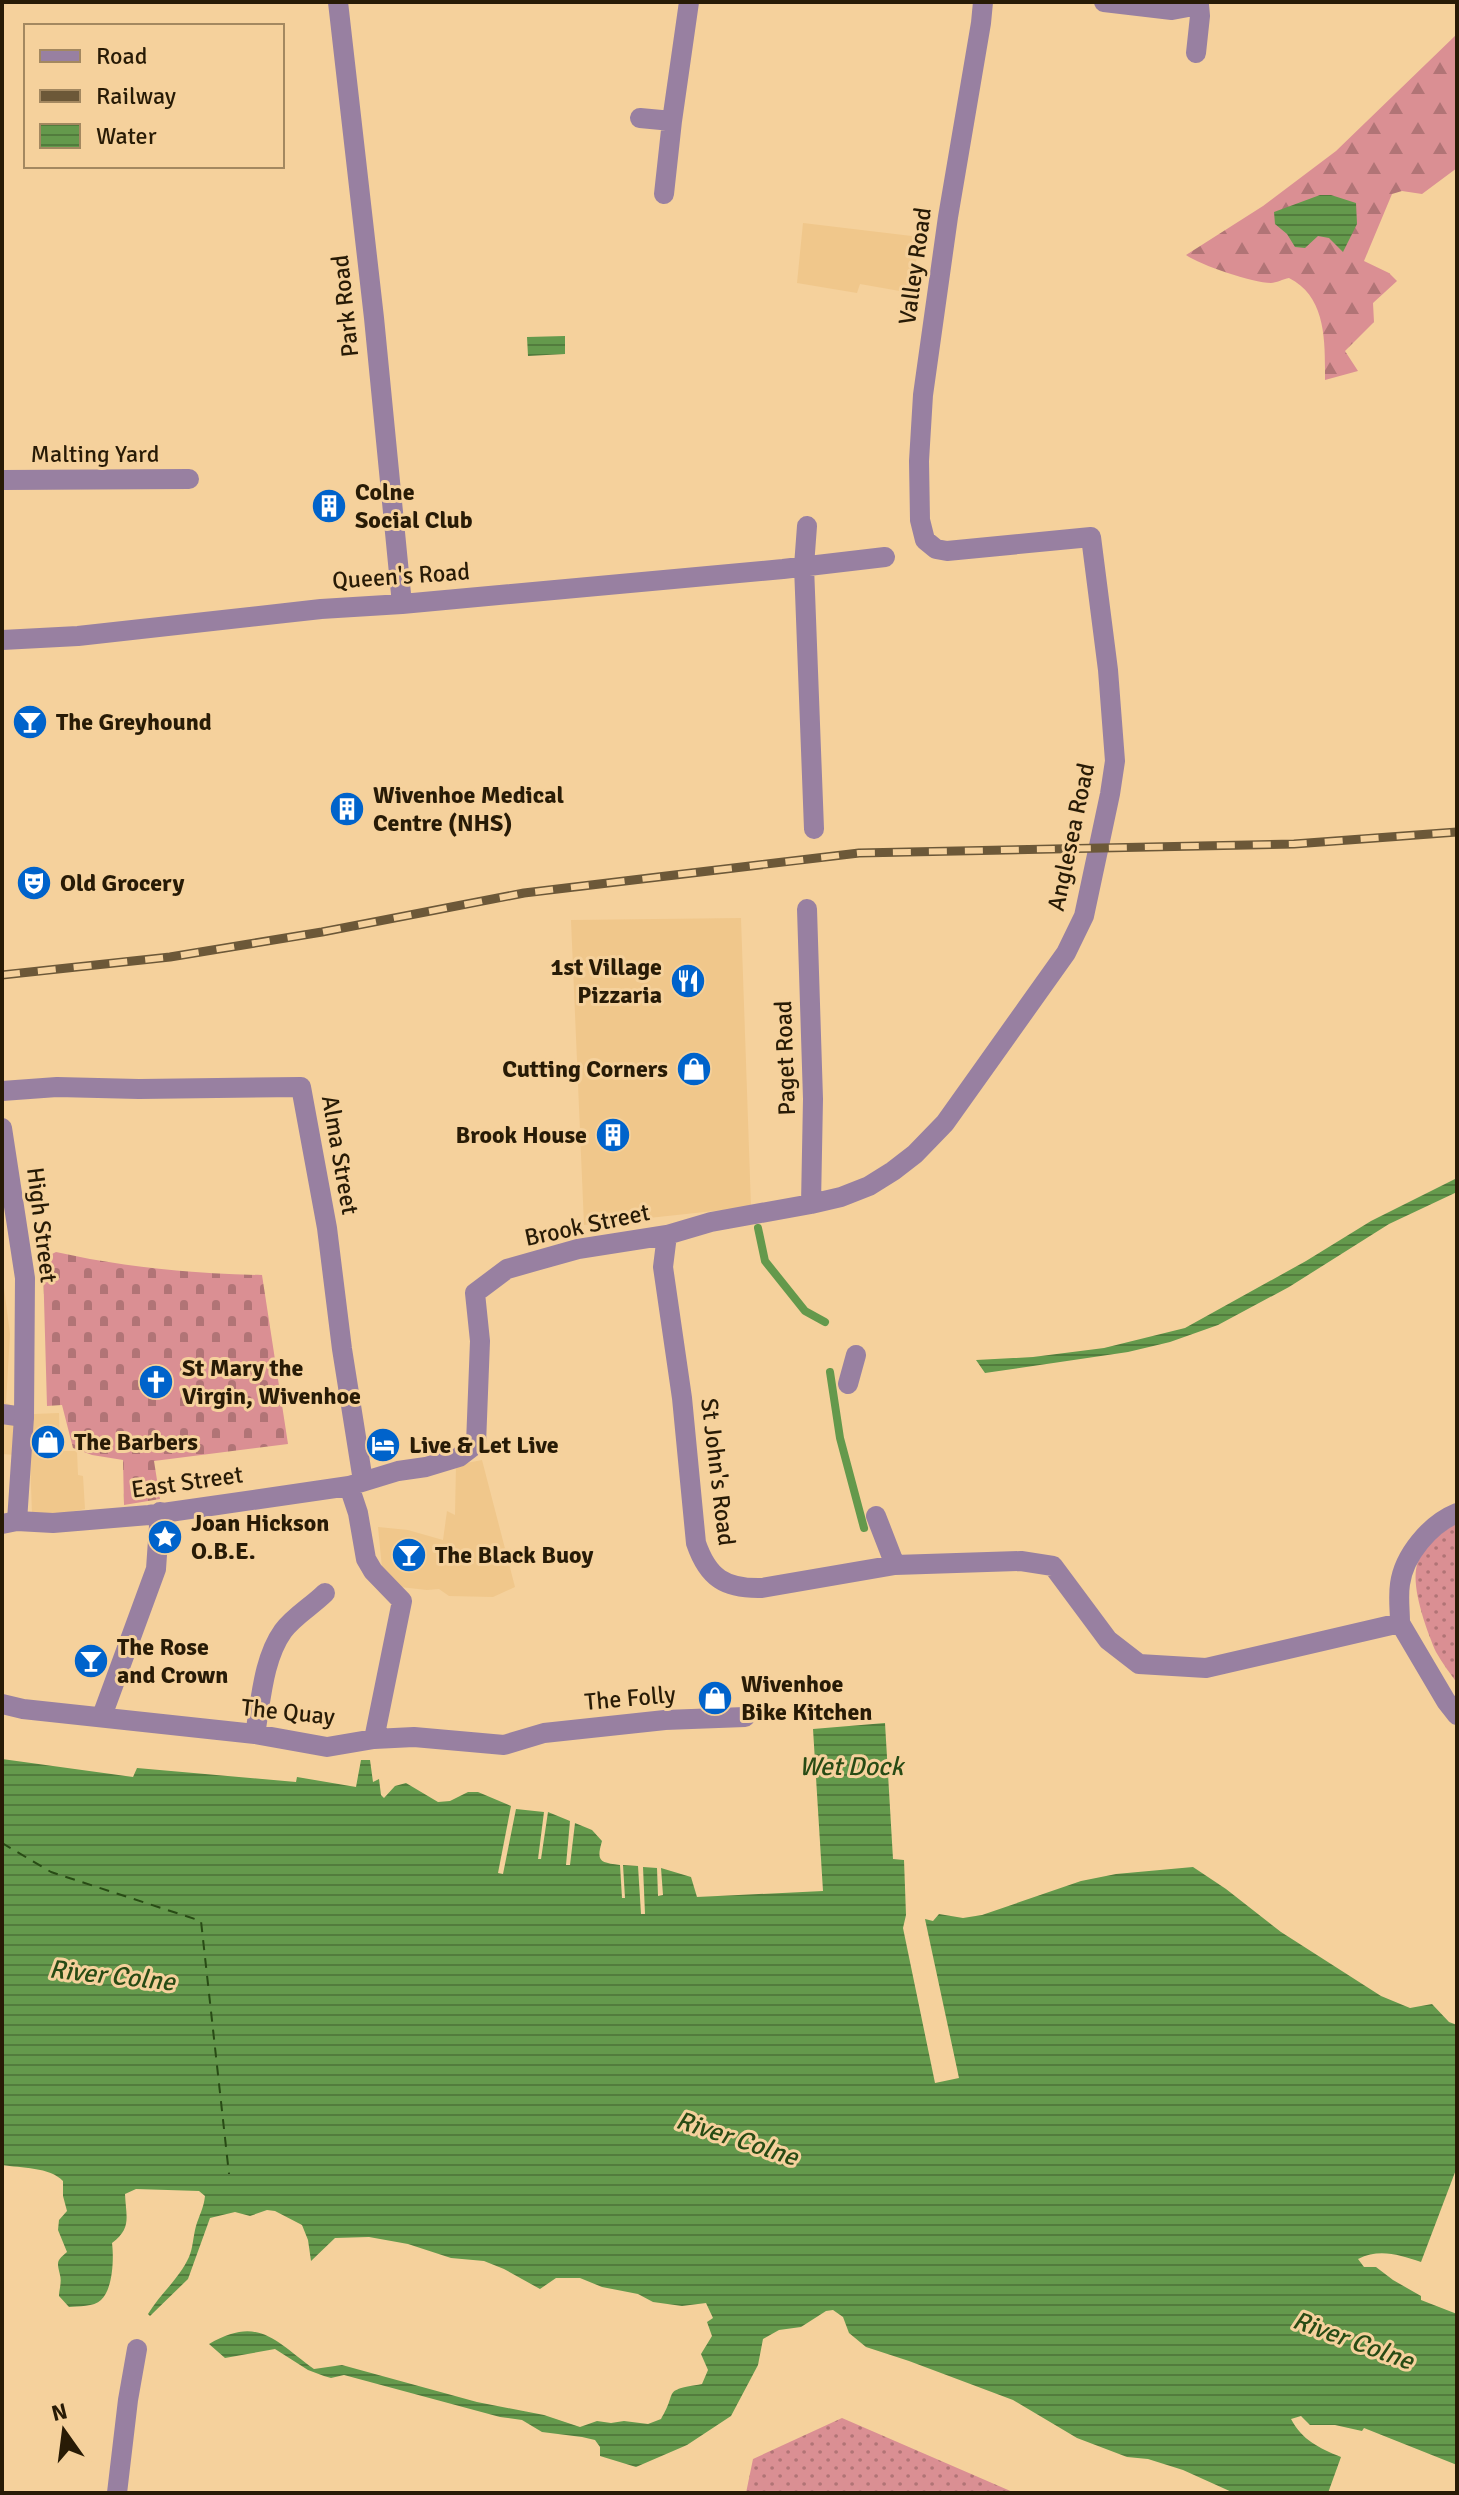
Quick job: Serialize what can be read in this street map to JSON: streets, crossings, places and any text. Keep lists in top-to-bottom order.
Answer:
{
  "streets": {
    "street": [
      "Valley Road",
      "Park Road",
      "Malting Yard",
      "Queen's Road",
      "Anglesea Road",
      "Paget Road",
      "Alma Street",
      "High Street",
      "Brook Street",
      "St John's Road",
      "East Street",
      "The Folly",
      "The Quay"
    ]
  },
  "crossings": [
    ["Valley Road", "Anglesea Road"],
    ["Park Road", "Queen's Road"],
    ["Anglesea Road", "Brook Street"],
    ["Paget Road", "Brook Street"],
    ["Alma Street", "Brook Street"],
    ["Alma Street", "East Street"],
    ["High Street", "East Street"],
    ["Brook Street", "St John's Road"],
    ["Brook Street", "East Street"],
    ["The Folly", "The Quay"]
  ],
  "water": ["Wet Dock", "River Colne"],
  "places": {
    "building": ["Colne Social Club", "Wivenhoe Medical Centre (NHS)", "Brook House"],
    "bar": ["The Greyhound", "The Black Buoy", "The Rose and Crown"],
    "theatre": ["Old Grocery"],
    "restaurant": ["1st Village Pizzaria"],
    "shop": ["Cutting Corners", "The Barbers", "Wivenhoe Bike Kitchen"],
    "church": ["St Mary the Virgin, Wivenhoe"],
    "hotel": ["Live & Let Live"],
    "place": ["Joan Hickson O.B.E."]
  },
  "legend": ["Road", "Railway", "Water"],
  "north": "top"
}
